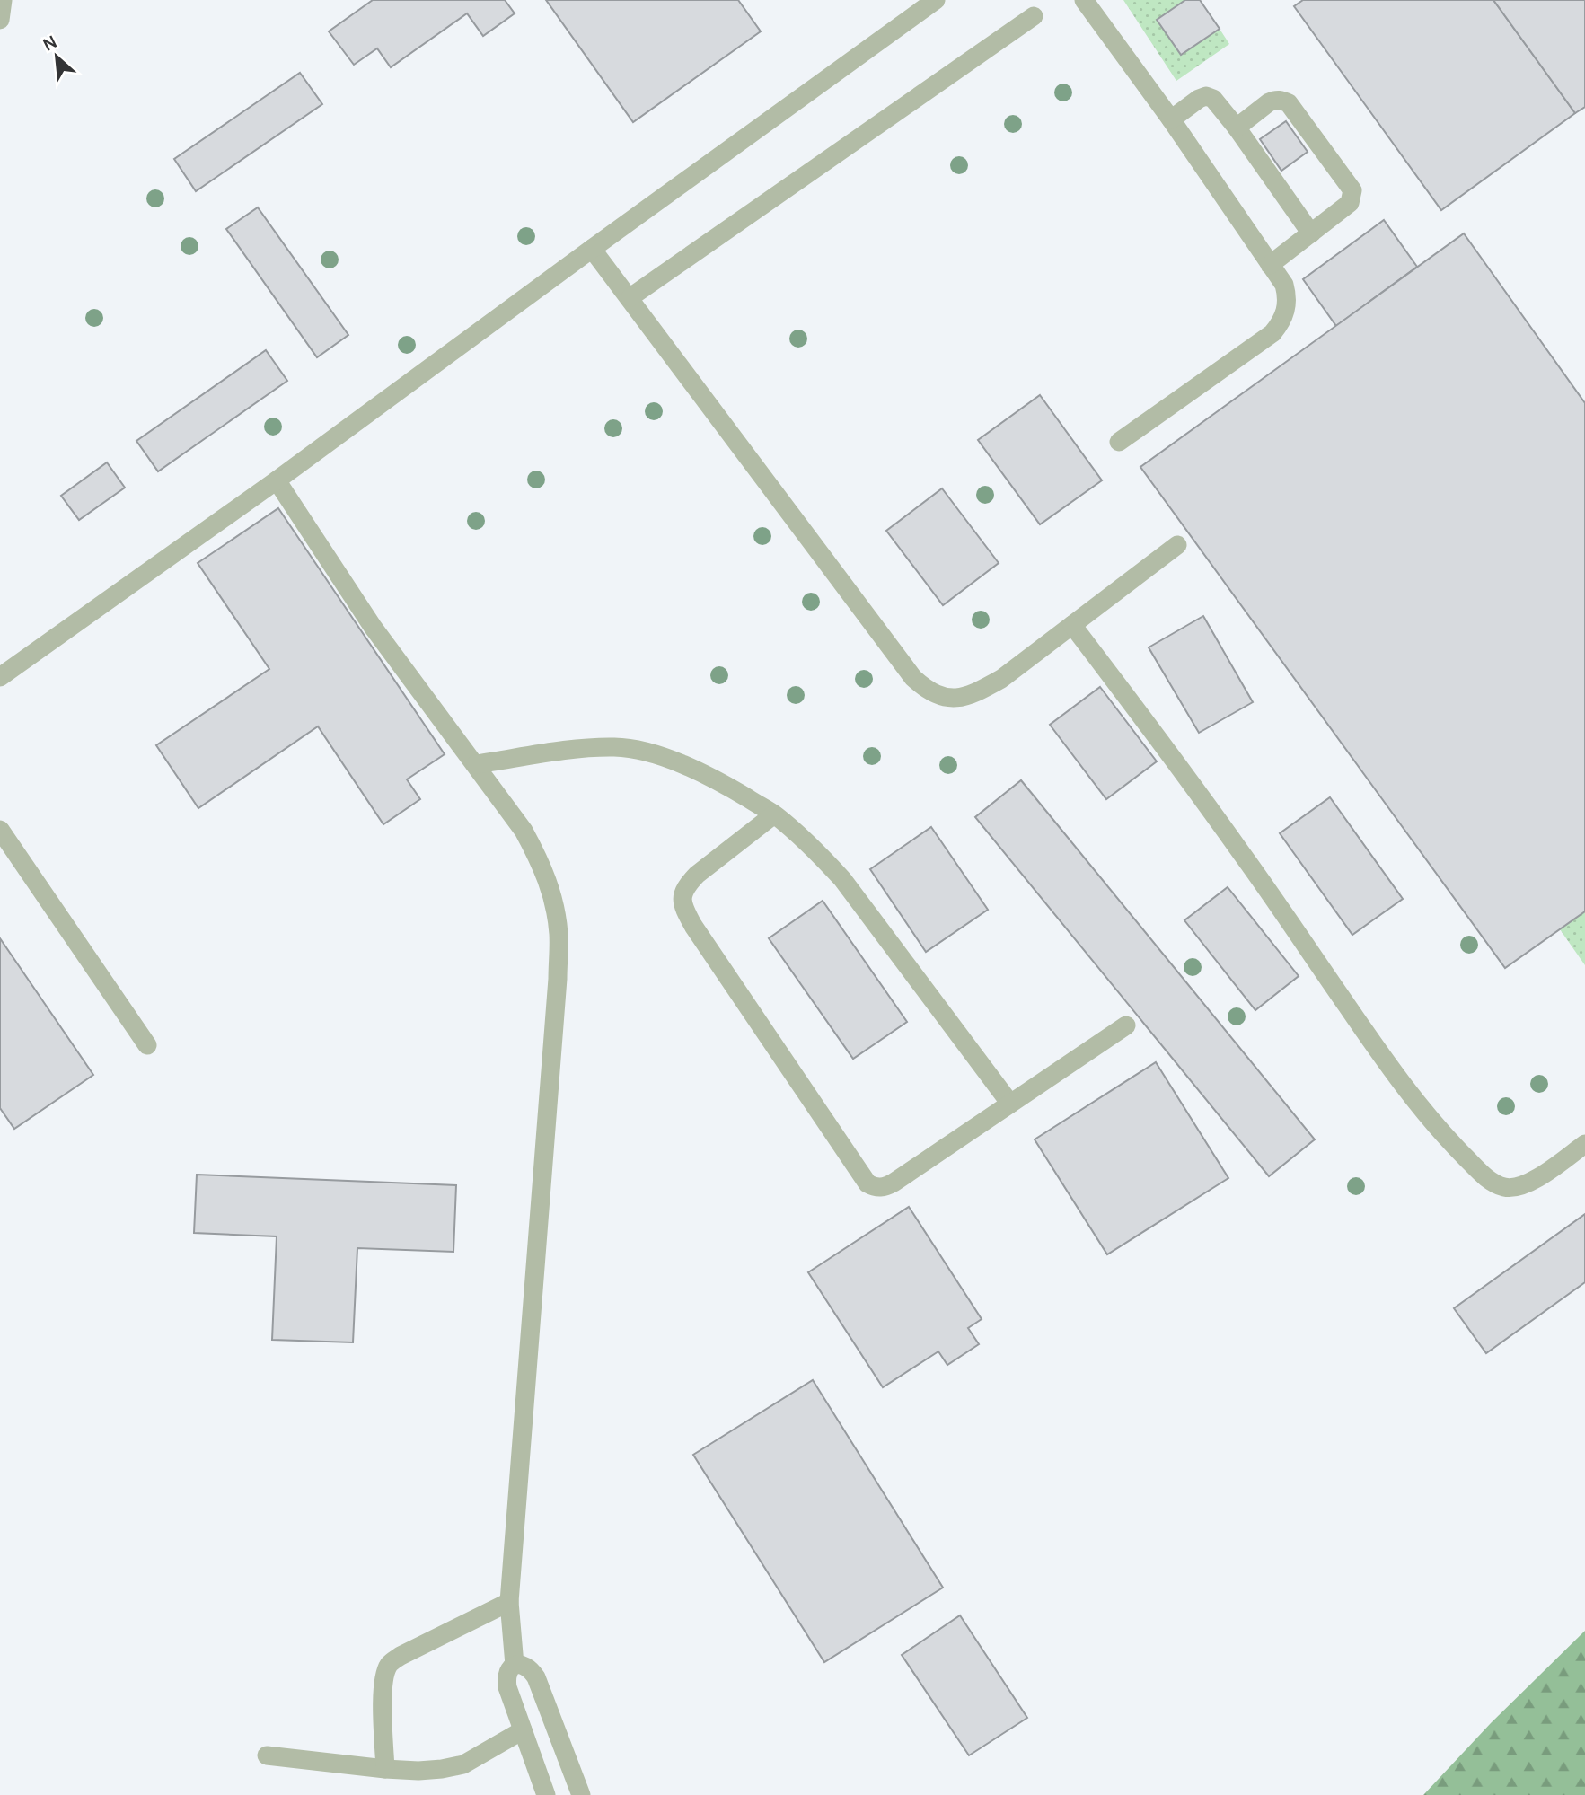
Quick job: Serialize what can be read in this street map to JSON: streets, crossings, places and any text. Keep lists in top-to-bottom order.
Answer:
{
  "north": "top left"
}
